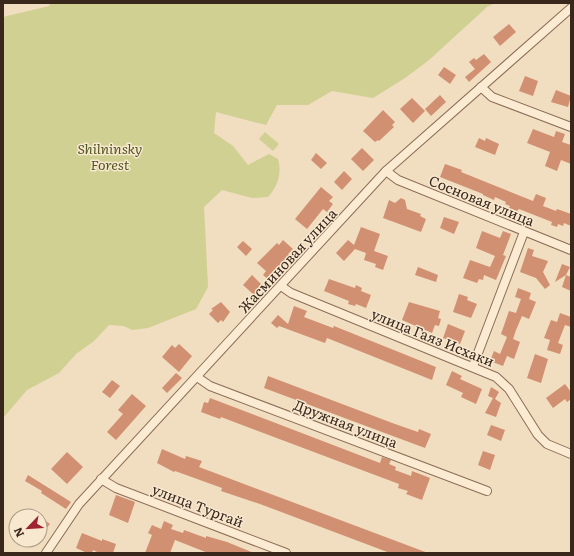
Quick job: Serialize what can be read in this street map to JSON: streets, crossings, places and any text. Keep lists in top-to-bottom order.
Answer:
{
  "streets": {
    "street": [
      "Сосновая улица",
      "Жасминовая улица",
      "улица Гаяз Исхаки",
      "Дружная улица",
      "улица Тургай"
    ]
  },
  "crossings": [
    ["Сосновая улица", "Жасминовая улица"],
    ["Жасминовая улица", "улица Гаяз Исхаки"],
    ["Жасминовая улица", "Дружная улица"],
    ["Жасминовая улица", "улица Тургай"]
  ],
  "parks": ["Shilninsky Forest"],
  "north": "bottom left"
}
